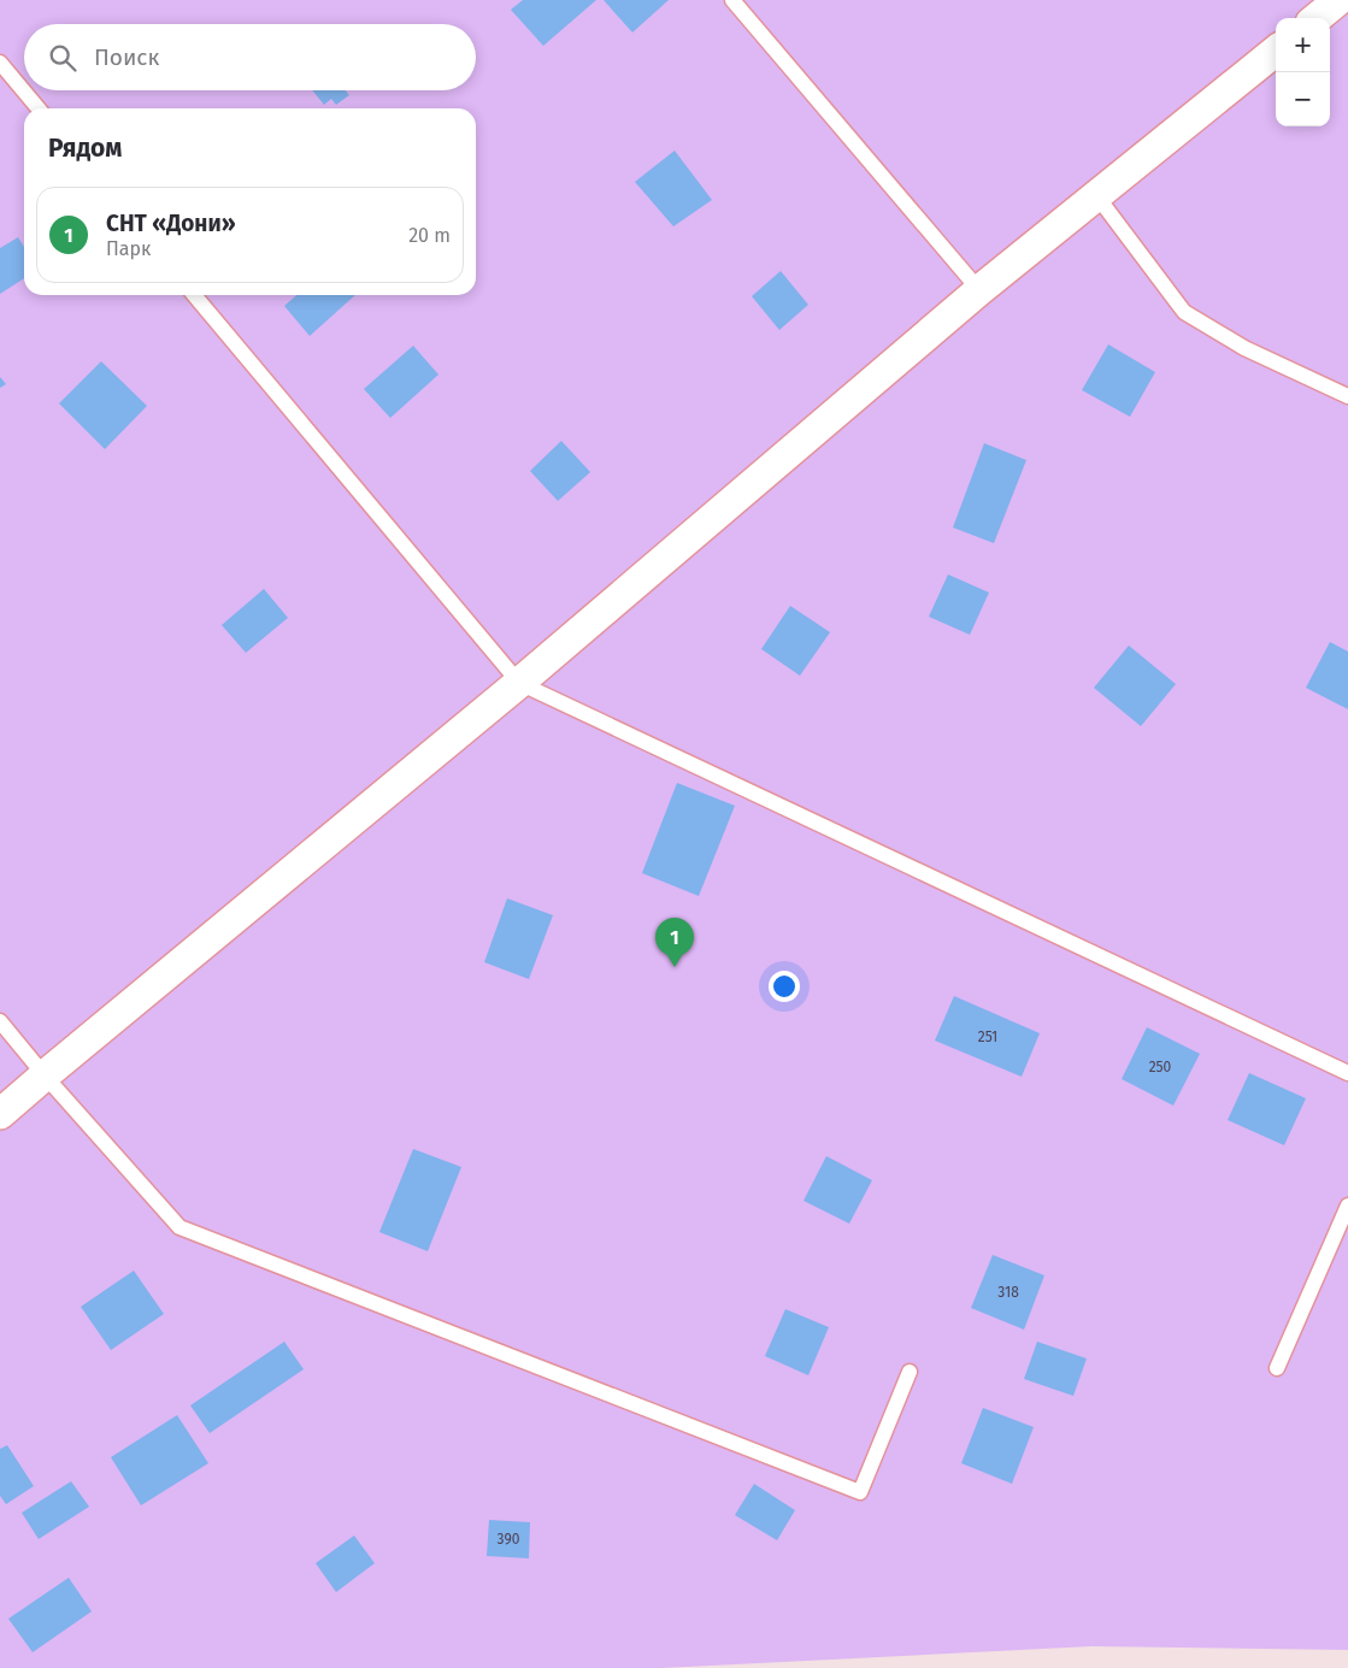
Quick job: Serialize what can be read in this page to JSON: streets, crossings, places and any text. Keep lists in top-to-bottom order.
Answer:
{
  "house_numbers": [
    "251",
    "250",
    "318",
    "390"
  ],
  "page": {
    "map_buttons": ["+", "−"],
    "search": "Поиск",
    "heading": "Рядом",
    "list": [
      {
        "mark": "1",
        "name": "СНТ «Дони»",
        "note": "Парк",
        "value": "20 m"
      }
    ],
    "pins": "1"
  }
}
